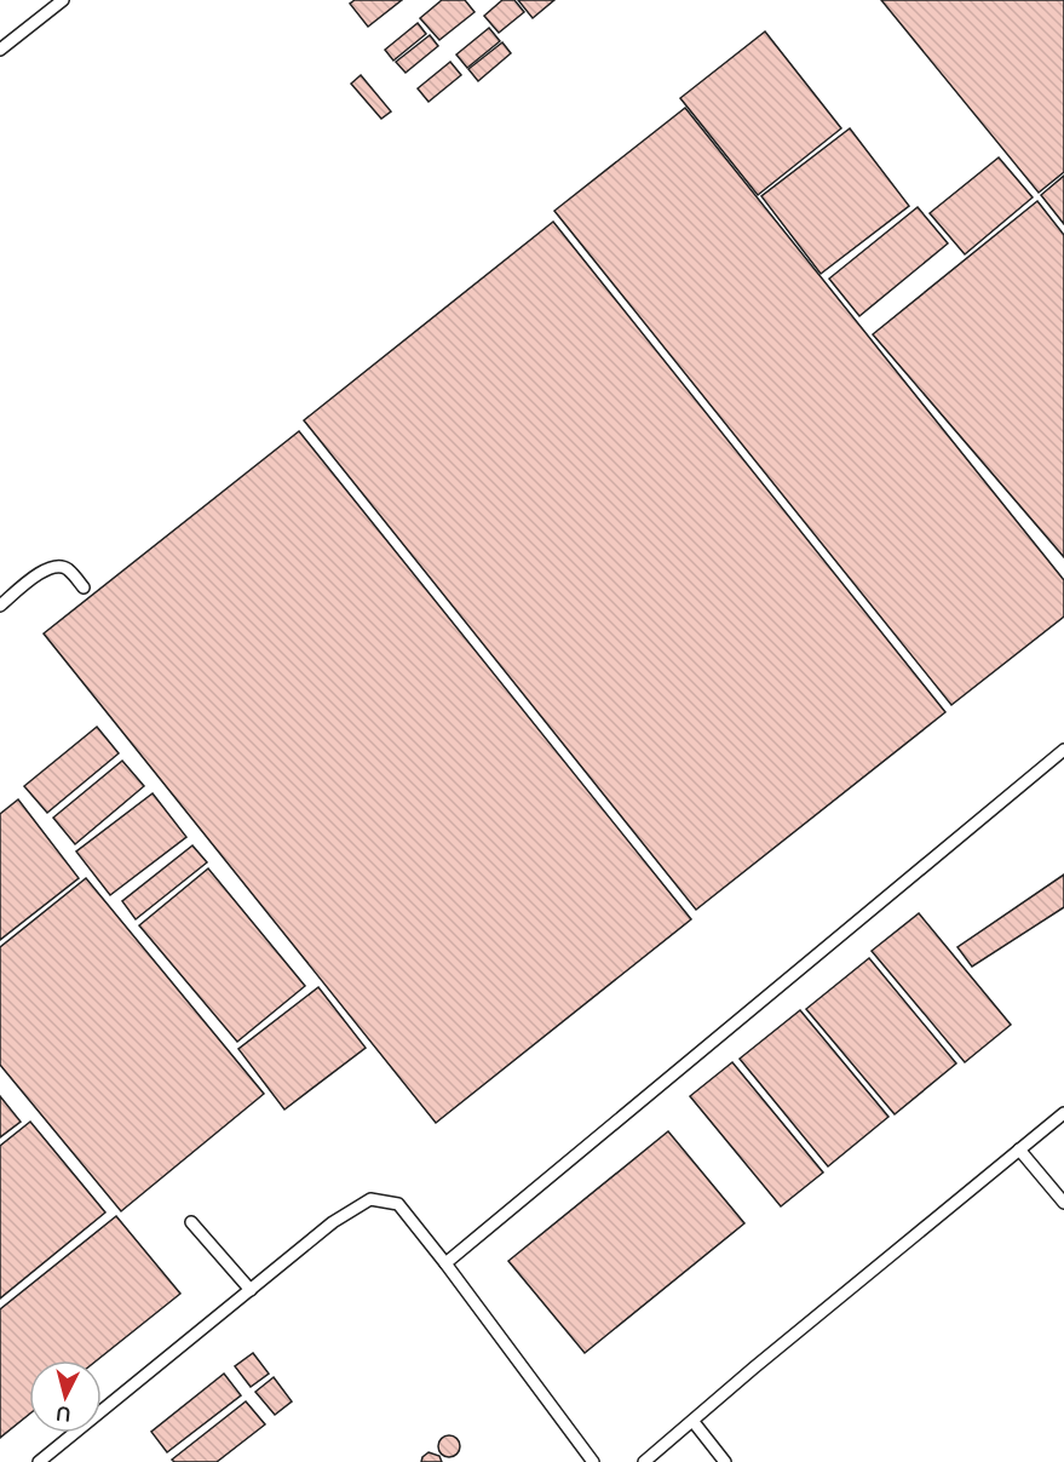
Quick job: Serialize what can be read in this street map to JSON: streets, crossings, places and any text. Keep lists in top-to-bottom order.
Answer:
{
  "north": "bottom"
}
